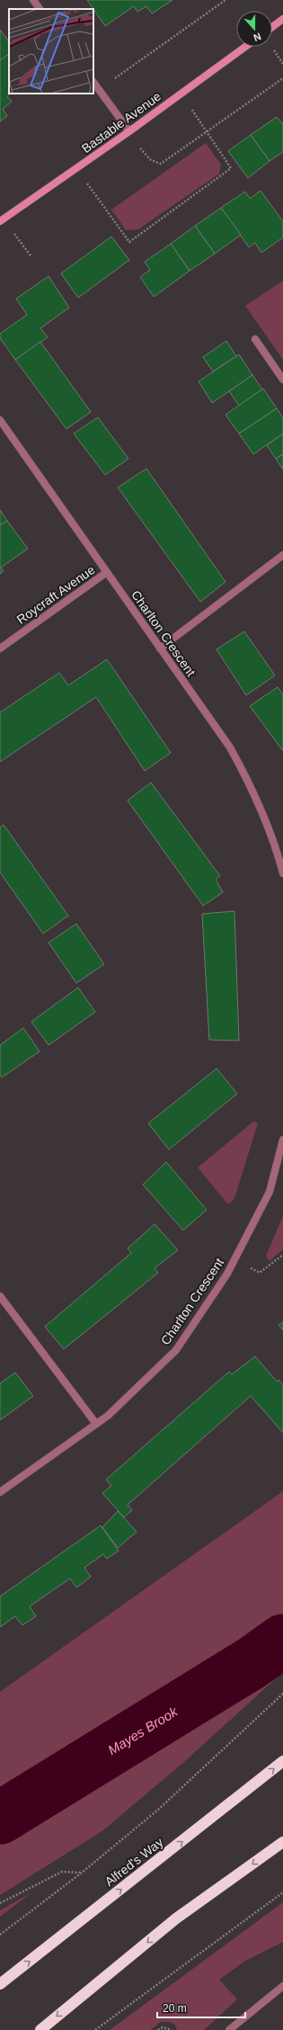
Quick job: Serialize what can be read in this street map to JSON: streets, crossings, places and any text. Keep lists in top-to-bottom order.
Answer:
{
  "streets": {
    "highway": ["Alfred's Way"],
    "street": ["Bastable Avenue", "Roycraft Avenue", "Charlton Crescent"]
  },
  "crossings": [
    ["Roycraft Avenue", "Charlton Crescent"]
  ],
  "water": ["Mayes Brook"],
  "scale_bar": "20 m",
  "north": "bottom"
}
